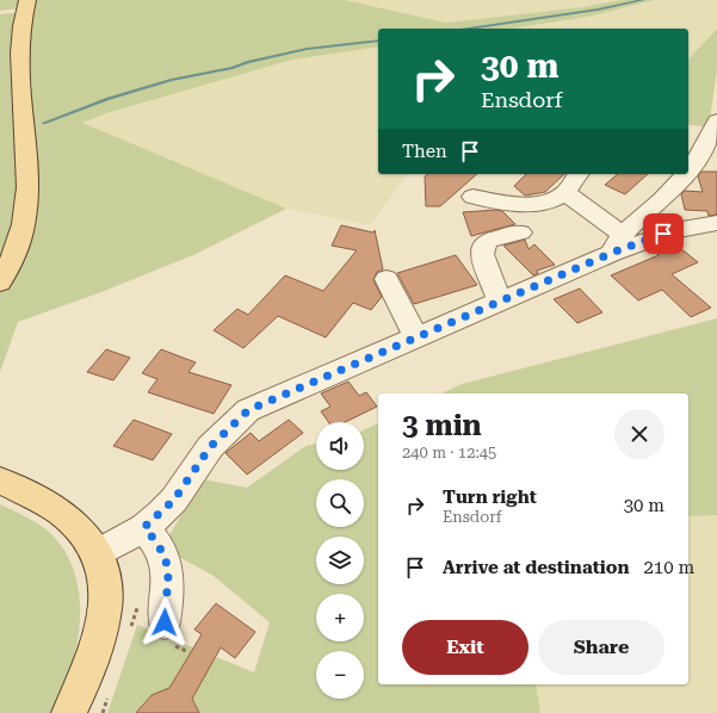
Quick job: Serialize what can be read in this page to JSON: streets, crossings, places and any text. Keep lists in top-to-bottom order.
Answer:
{
  "page": {
    "turn": ["30 m", "Ensdorf"],
    "then": "Then",
    "heading": ["3 min", "240 m · 12:45"],
    "map_buttons": ["+", "−"],
    "list": [
      {
        "name": "Turn right",
        "note": "Ensdorf",
        "value": "30 m"
      },
      {
        "name": "Arrive at destination",
        "value": "210 m"
      }
    ],
    "buttons": ["Exit", "Share"]
  }
}
